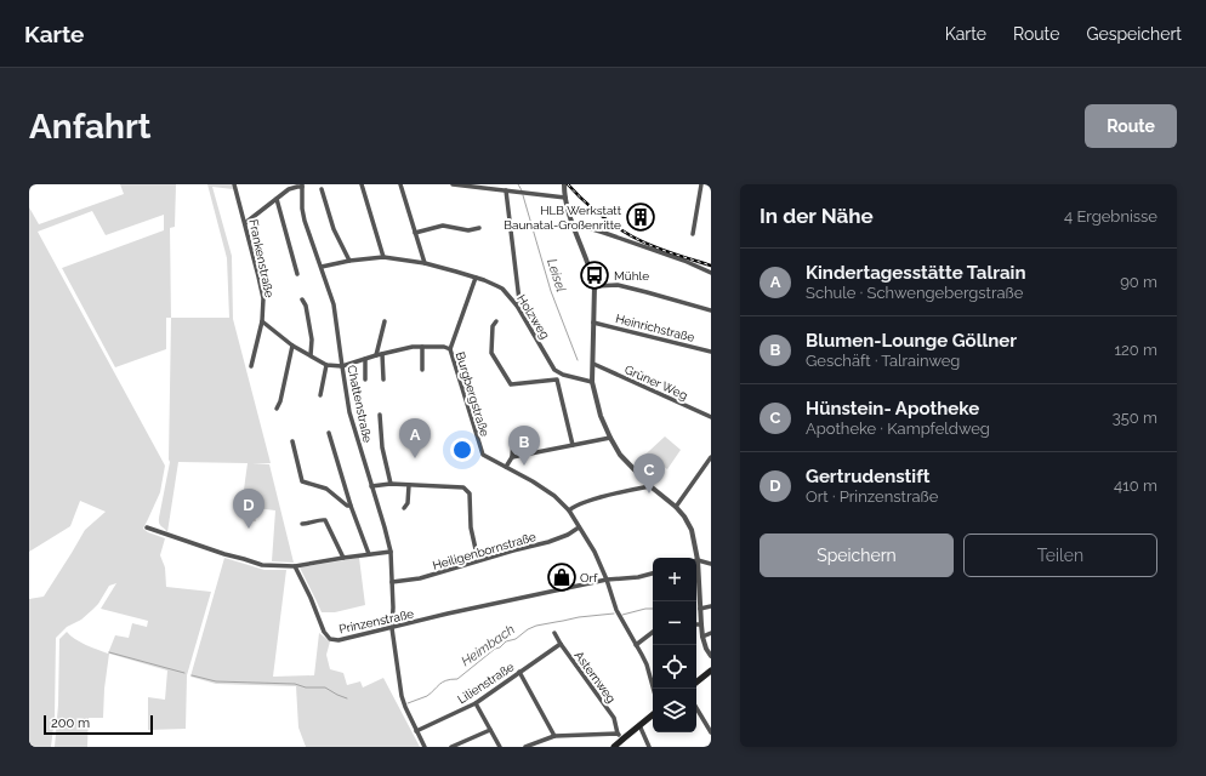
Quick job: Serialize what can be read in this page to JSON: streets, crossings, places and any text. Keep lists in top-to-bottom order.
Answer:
{
  "streets": {
    "street": [
      "Frankenstraße",
      "Holzweg",
      "Heinrichstraße",
      "Grüner Weg",
      "Burgbergstraße",
      "Chattenstraße",
      "Heiligenbornstraße",
      "Prinzenstraße",
      "Asternweg",
      "Lilienstraße"
    ]
  },
  "crossings": [
    ["Holzweg", "Burgbergstraße"],
    ["Holzweg", "Chattenstraße"],
    ["Burgbergstraße", "Heiligenbornstraße"],
    ["Burgbergstraße", "Prinzenstraße"],
    ["Chattenstraße", "Heiligenbornstraße"],
    ["Chattenstraße", "Prinzenstraße"],
    ["Chattenstraße", "Lilienstraße"],
    ["Asternweg", "Lilienstraße"]
  ],
  "water": ["Leisel", "Heimbach"],
  "places": {
    "building": ["HLB Werkstatt Baunatal-Großenritte"],
    "bus stop": ["Mühle"],
    "shop": ["Orf"]
  },
  "scale_bar": "200 m",
  "page": {
    "header": "Karte",
    "nav": ["Karte", "Route", "Gespeichert"],
    "buttons": [
      "Route",
      ["Speichern", "Teilen"]
    ],
    "title": "Anfahrt",
    "heading": ["In der Nähe", "4 Ergebnisse"],
    "list": [
      {
        "mark": "A",
        "name": "Kindertagesstätte Talrain",
        "note": "Schule · Schwengebergstraße",
        "value": "90 m"
      },
      {
        "mark": "B",
        "name": "Blumen-Lounge Göllner",
        "note": "Geschäft · Talrainweg",
        "value": "120 m"
      },
      {
        "mark": "C",
        "name": "Hünstein- Apotheke",
        "note": "Apotheke · Kampfeldweg",
        "value": "350 m"
      },
      {
        "mark": "D",
        "name": "Gertrudenstift",
        "note": "Ort · Prinzenstraße",
        "value": "410 m"
      }
    ],
    "pins": [
      "A",
      "B",
      "C",
      "D"
    ],
    "map_buttons": ["+", "−"],
    "scale": "200 m"
  }
}
